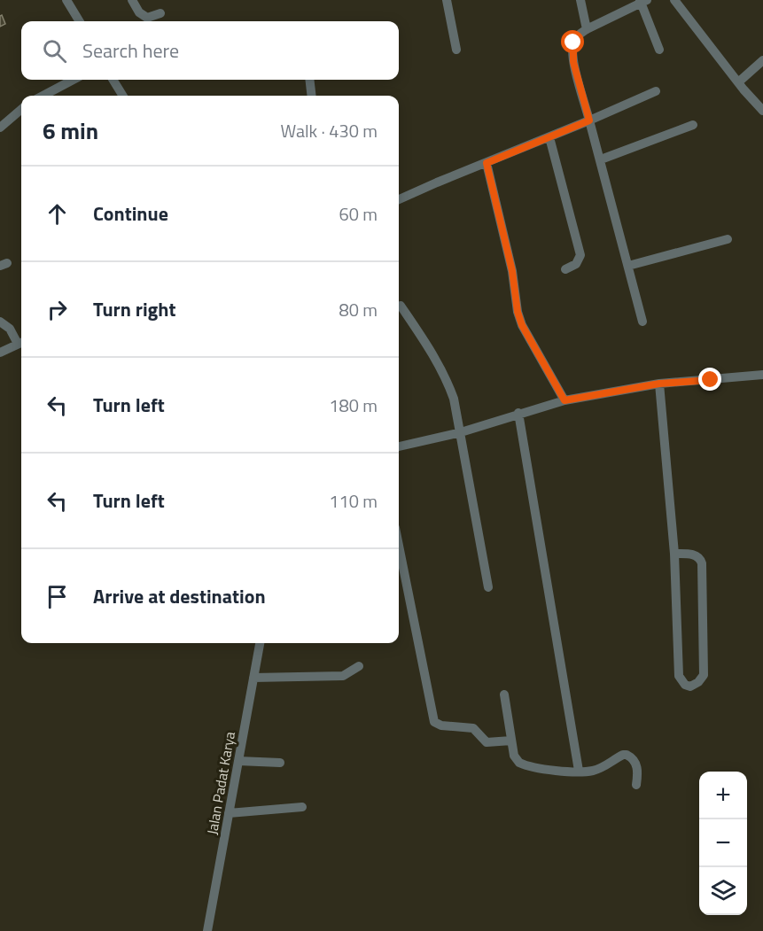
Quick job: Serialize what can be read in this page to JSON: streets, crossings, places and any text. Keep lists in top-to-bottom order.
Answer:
{
  "streets": {
    "street": ["Jalan Padat Karya"]
  },
  "page": {
    "search": "Search here",
    "heading": ["6 min", "Walk · 430 m"],
    "list": [
      ["Continue", "60 m"],
      ["Turn right", "80 m"],
      ["Turn left", "180 m"],
      ["Turn left", "110 m"],
      "Arrive at destination"
    ],
    "map_buttons": ["+", "−"]
  }
}
